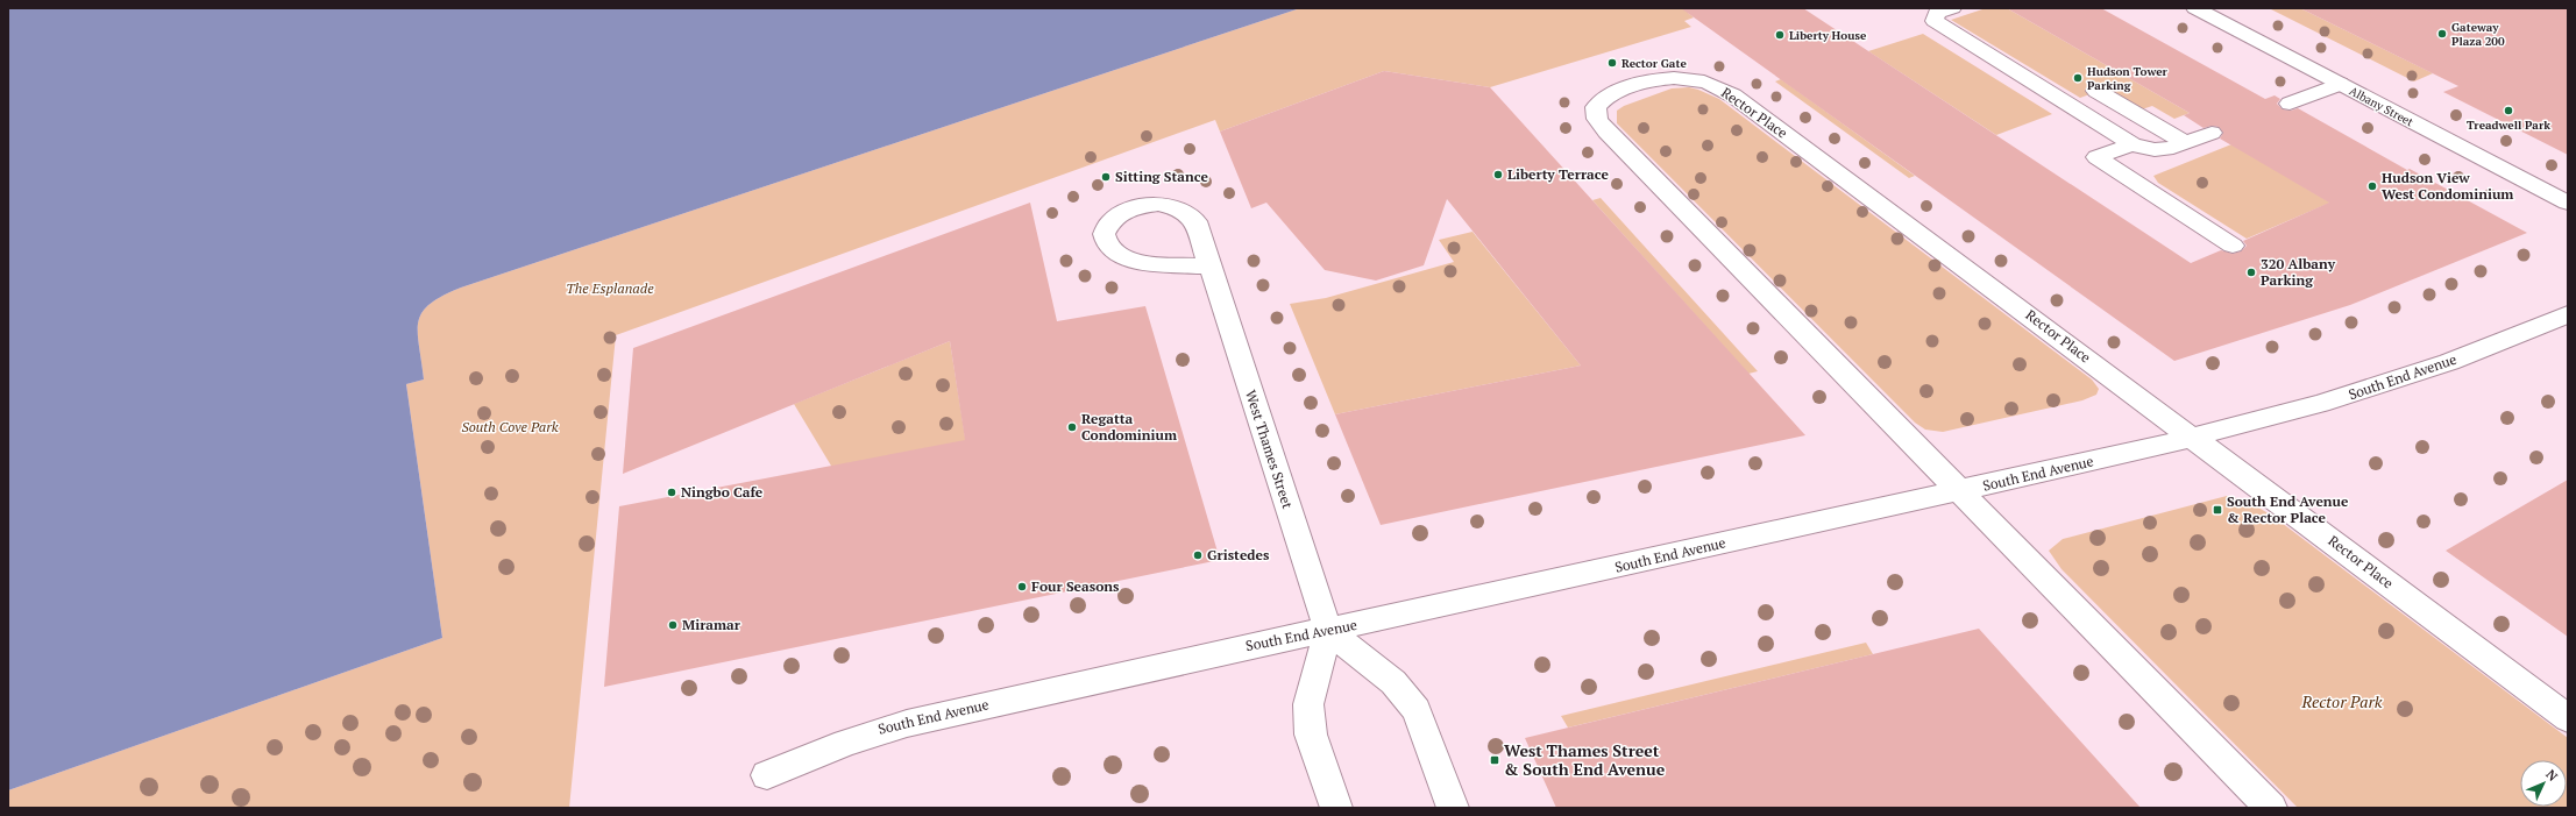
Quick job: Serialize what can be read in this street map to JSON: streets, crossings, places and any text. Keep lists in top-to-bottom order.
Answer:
{
  "streets": {
    "street": [
      "Albany Street",
      "Rector Place",
      "South End Avenue",
      "West Thames Street"
    ]
  },
  "crossings": [
    ["Rector Place", "South End Avenue"],
    ["South End Avenue", "West Thames Street"]
  ],
  "parks": ["The Esplanade", "South Cove Park", "Rector Park"],
  "places": {
    "other": [
      "Gateway Plaza 200",
      "Liberty House",
      "Rector Gate",
      "Hudson Tower Parking",
      "Treadwell Park",
      "Liberty Terrace",
      "Sitting Stance",
      "Hudson View West Condominium",
      "320 Albany Parking",
      "Regatta Condominium",
      "Ningbo Cafe",
      "Gristedes",
      "Four Seasons",
      "Miramar"
    ],
    "transit": ["South End Avenue & Rector Place", "West Thames Street & South End Avenue"]
  },
  "north": "top right"
}
